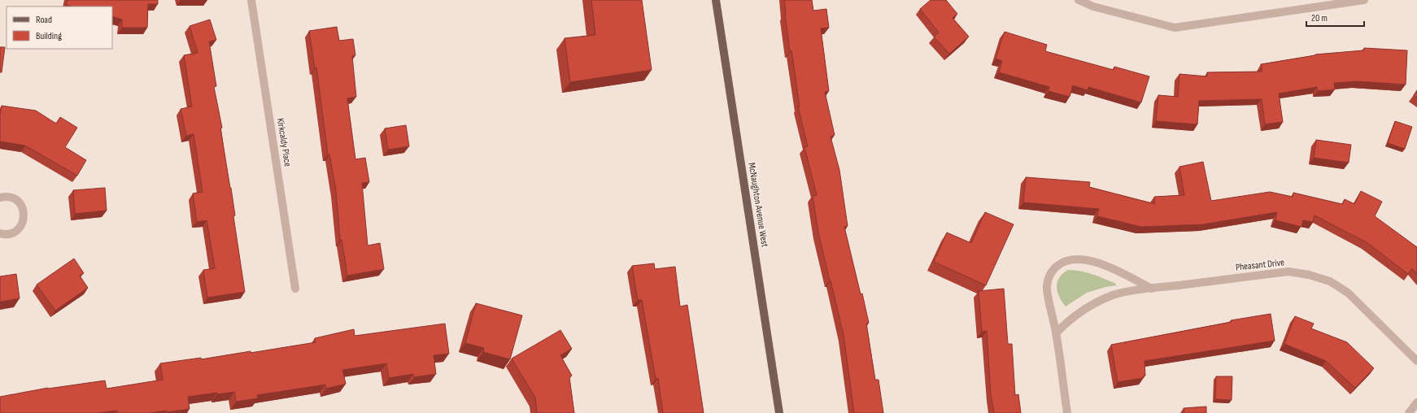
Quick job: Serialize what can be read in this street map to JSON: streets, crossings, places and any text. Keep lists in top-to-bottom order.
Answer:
{
  "streets": {
    "main road": ["McNaughton Avenue West"],
    "street": ["Kirkcaldy Place", "Pheasant Drive"]
  },
  "legend": ["Road", "Building"],
  "scale_bar": "20 m"
}
